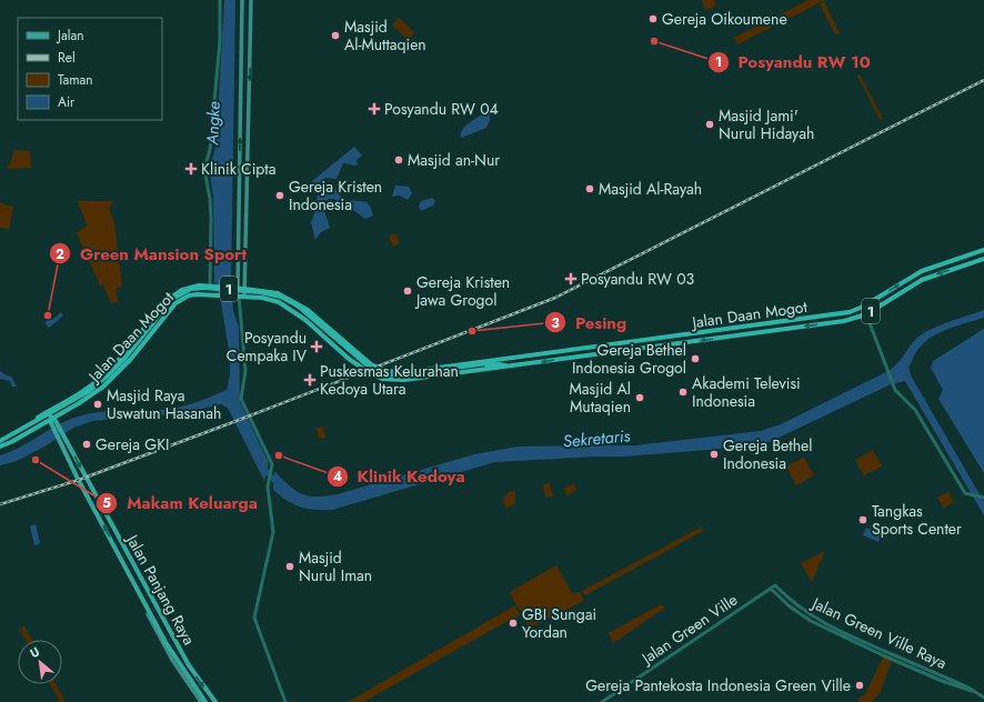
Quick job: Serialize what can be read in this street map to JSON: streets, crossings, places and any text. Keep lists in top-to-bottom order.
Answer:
{
  "streets": {
    "highway": ["1", "Jalan Daan Mogot"],
    "main road": ["Jalan Panjang Raya"],
    "street": ["Jalan Green Ville", "Jalan Green Ville Raya"]
  },
  "crossings": [
    ["Jalan Daan Mogot", "Jalan Panjang Raya"],
    ["Jalan Green Ville", "Jalan Green Ville Raya"]
  ],
  "water": ["Angke", "Sekretaris"],
  "places": {
    "other": [
      "Gereja Oikoumene",
      "Masjid Al-Muttaqien",
      "Posyandu RW 10",
      "Masjid Jami' Nurul Hidayah",
      "Masjid an-Nur",
      "Masjid Al-Rayah",
      "Gereja Kristen Indonesia",
      "Gereja Kristen Jawa Grogol",
      "Green Mansion Sport",
      "Pesing",
      "Gereja Bethel Indonesia Grogol",
      "Akademi Televisi Indonesia",
      "Masjid Al Mutaqien",
      "Masjid Raya Uswatun Hasanah",
      "Gereja GKI",
      "Gereja Bethel Indonesia",
      "Klinik Kedoya",
      "Makam Keluarga",
      "Tangkas Sports Center",
      "Masjid Nurul Iman",
      "GBI Sungai Yordan",
      "Gereja Pantekosta Indonesia Green Ville"
    ],
    "health": [
      "Posyandu RW 04",
      "Klinik Cipta",
      "Posyandu RW 03",
      "Posyandu Cempaka IV",
      "Puskesmas Kelurahan Kedoya Utara"
    ]
  },
  "legend": [
    "Jalan",
    "Rel",
    "Taman",
    "Air"
  ],
  "north": "top left"
}
